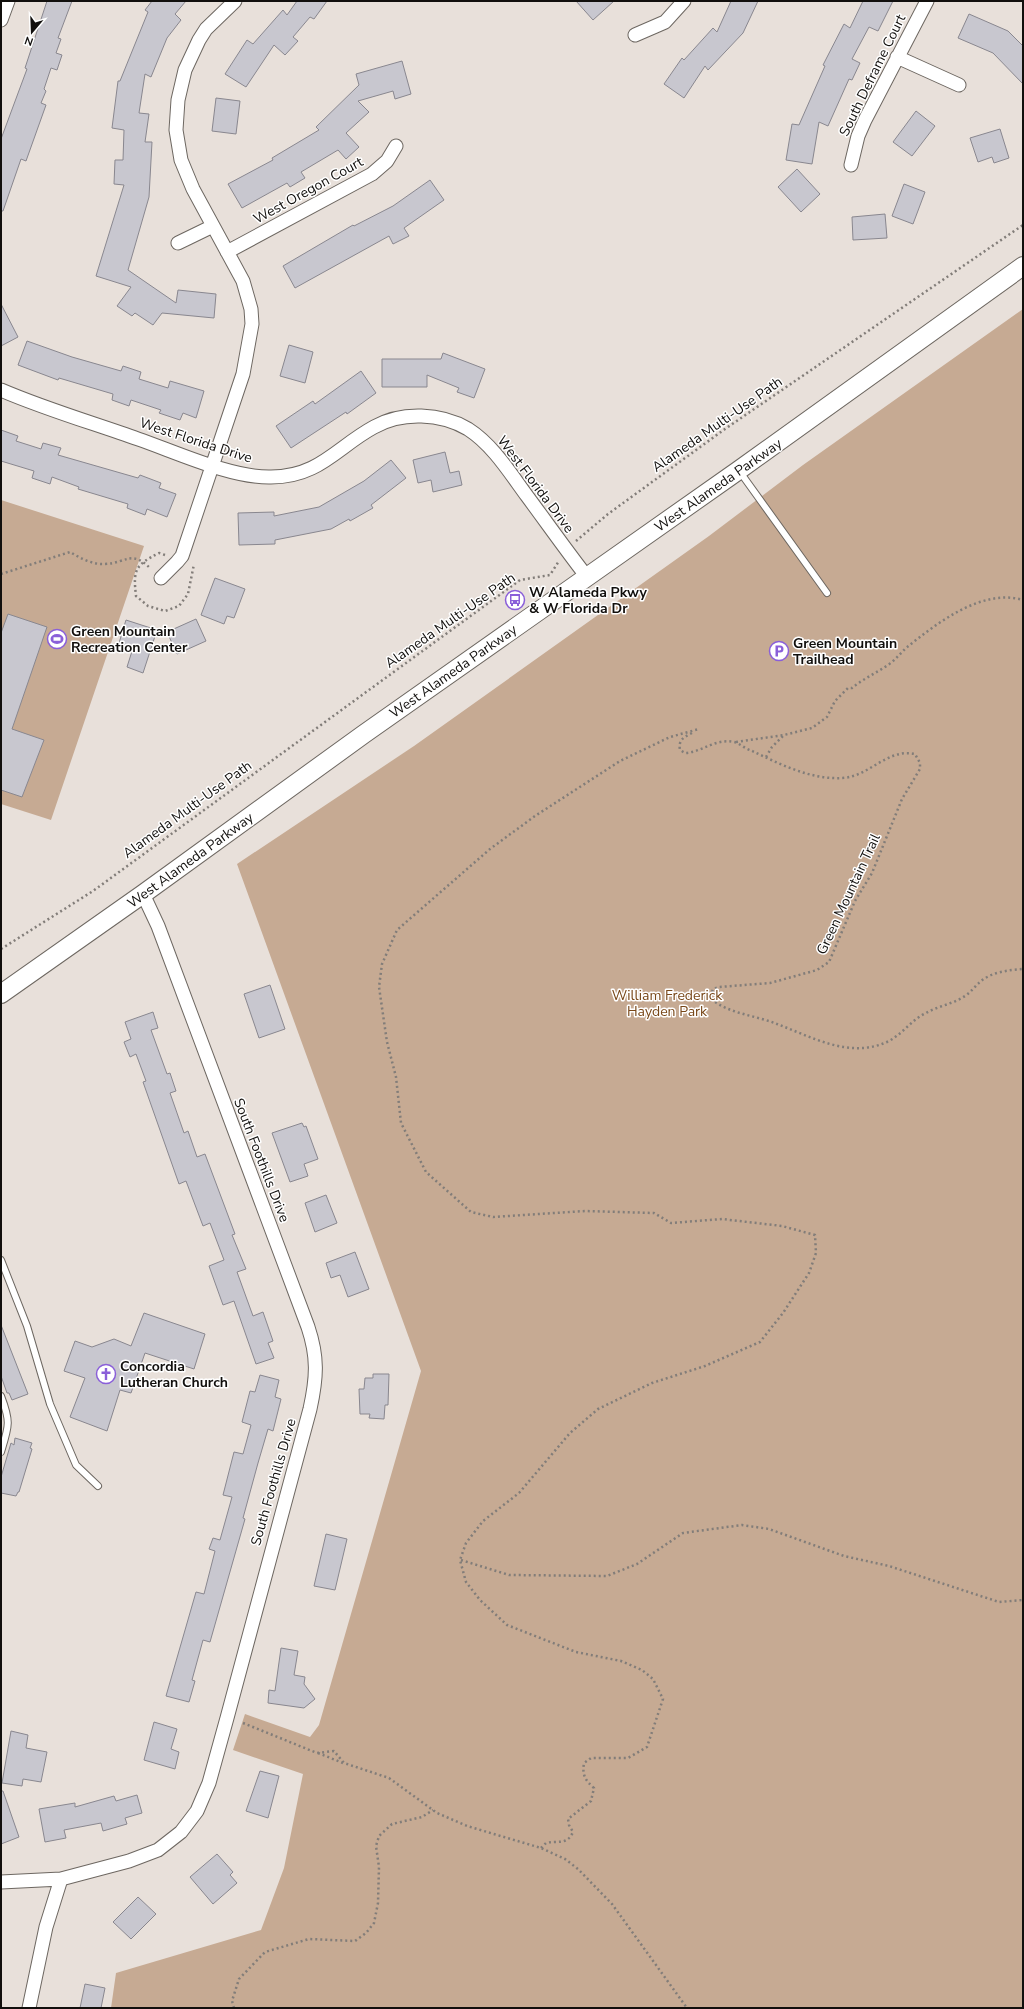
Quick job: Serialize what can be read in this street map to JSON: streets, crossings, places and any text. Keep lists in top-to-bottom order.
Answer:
{
  "streets": {
    "main road": ["West Alameda Parkway"],
    "street": [
      "South Deframe Court",
      "West Oregon Court",
      "West Florida Drive",
      "South Foothills Drive"
    ],
    "path": ["Alameda Multi-Use Path", "Green Mountain Trail"]
  },
  "crossings": [
    ["Alameda Multi-Use Path", "West Florida Drive"],
    ["West Florida Drive", "West Alameda Parkway"],
    ["West Alameda Parkway", "South Foothills Drive"]
  ],
  "parks": ["William Frederick Hayden Park"],
  "places": {
    "bus stop": ["W Alameda Pkwy & W Florida Dr"],
    "sports": ["Green Mountain Recreation Center"],
    "parking": ["Green Mountain Trailhead"],
    "church": ["Concordia Lutheran Church"]
  },
  "north": "bottom"
}
